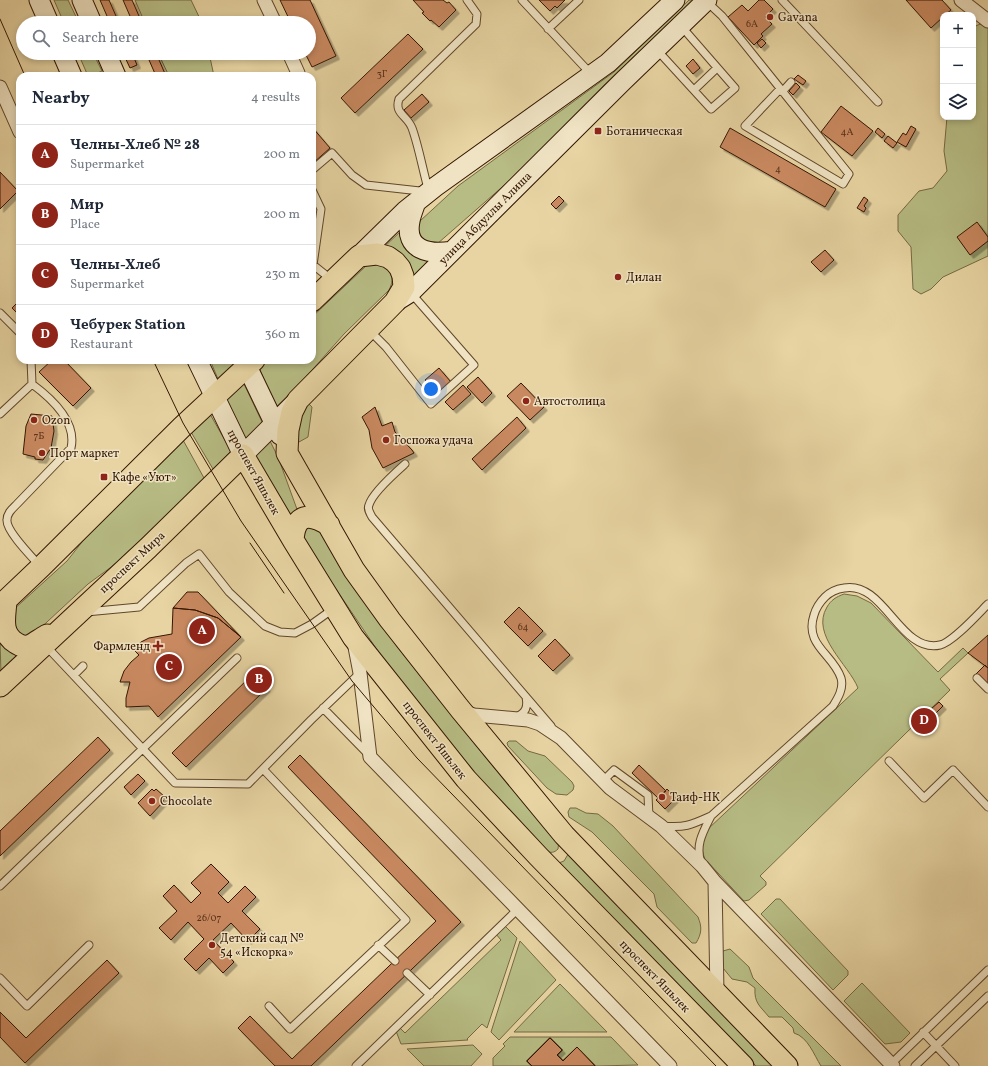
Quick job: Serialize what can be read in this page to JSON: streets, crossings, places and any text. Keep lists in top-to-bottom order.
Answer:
{
  "streets": {
    "main road": ["улица Абдуллы Алиша", "проспект Яшьлек", "проспект Мира"]
  },
  "crossings": [
    ["улица Абдуллы Алиша", "проспект Мира"],
    ["проспект Яшьлек", "проспект Мира"]
  ],
  "places": {
    "other": [
      "Gavana",
      "Дилан",
      "Автостолица",
      "Ozon",
      "Госпожа удача",
      "Порт маркет",
      "Таиф-НК",
      "Chocolate",
      "Детский сад № 54 «Искорка»"
    ],
    "transit": ["Ботаническая", "Кафе «Уют»"],
    "health": ["Фармленд"]
  },
  "house_numbers": [
    "6А",
    "3Г",
    "4А",
    "4",
    "7Б",
    "64",
    "26/07"
  ],
  "page": {
    "map_buttons": ["+", "−"],
    "search": "Search here",
    "heading": ["Nearby", "4 results"],
    "list": [
      {
        "mark": "A",
        "name": "Челны-Хлеб № 28",
        "note": "Supermarket",
        "value": "200 m"
      },
      {
        "mark": "B",
        "name": "Мир",
        "note": "Place",
        "value": "200 m"
      },
      {
        "mark": "C",
        "name": "Челны-Хлеб",
        "note": "Supermarket",
        "value": "230 m"
      },
      {
        "mark": "D",
        "name": "Чебурек Station",
        "note": "Restaurant",
        "value": "360 m"
      }
    ],
    "pins": [
      "A",
      "C",
      "B",
      "D"
    ]
  }
}
